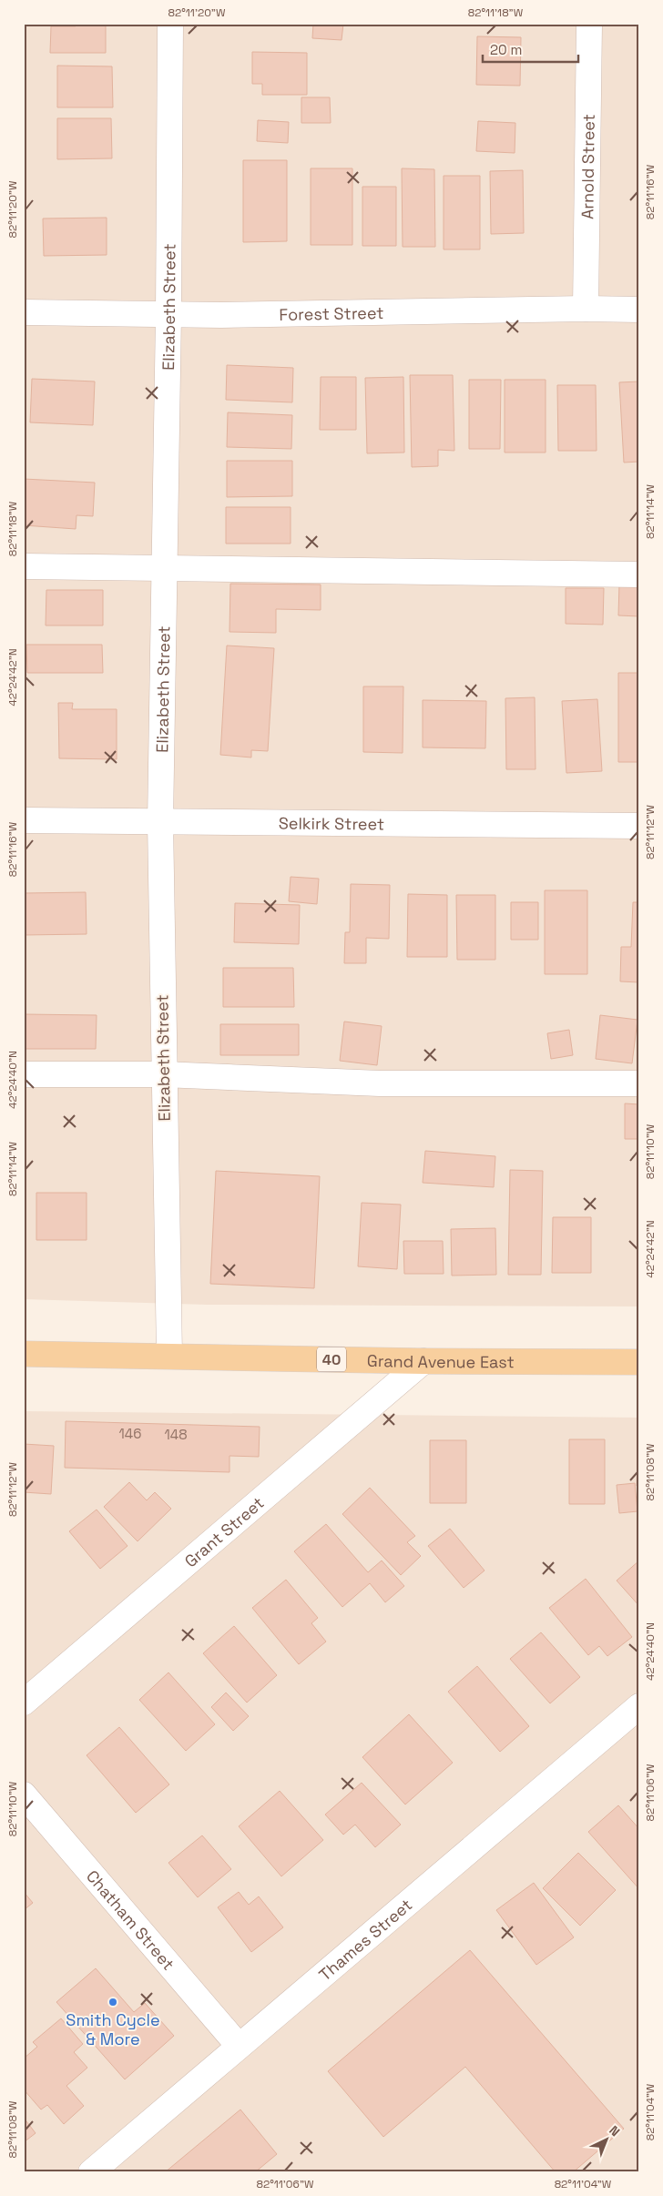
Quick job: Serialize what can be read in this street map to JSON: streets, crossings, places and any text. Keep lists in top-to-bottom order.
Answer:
{
  "streets": {
    "main road": ["40", "Grand Avenue East"],
    "street": [
      "Arnold Street",
      "Elizabeth Street",
      "Forest Street",
      "Selkirk Street",
      "Grant Street",
      "Chatham Street",
      "Thames Street"
    ]
  },
  "crossings": [
    ["Arnold Street", "Forest Street"],
    ["Elizabeth Street", "Forest Street"],
    ["Elizabeth Street", "Selkirk Street"],
    ["Elizabeth Street", "Grand Avenue East"],
    ["Grand Avenue East", "Grant Street"],
    ["Chatham Street", "Thames Street"]
  ],
  "places": ["Smith Cycle & More"],
  "house_numbers": ["146", "148"],
  "scale_bar": "20 m",
  "north": "top right",
  "coordinates": [
    "82°11'20\"W",
    "82°11'18\"W",
    "82°11'16\"W",
    "82°11'14\"W",
    "42°24'42\"N",
    "82°11'12\"W",
    "42°24'40\"N",
    "82°11'10\"W",
    "82°11'08\"W",
    "82°11'06\"W",
    "82°11'04\"W"
  ]
}
